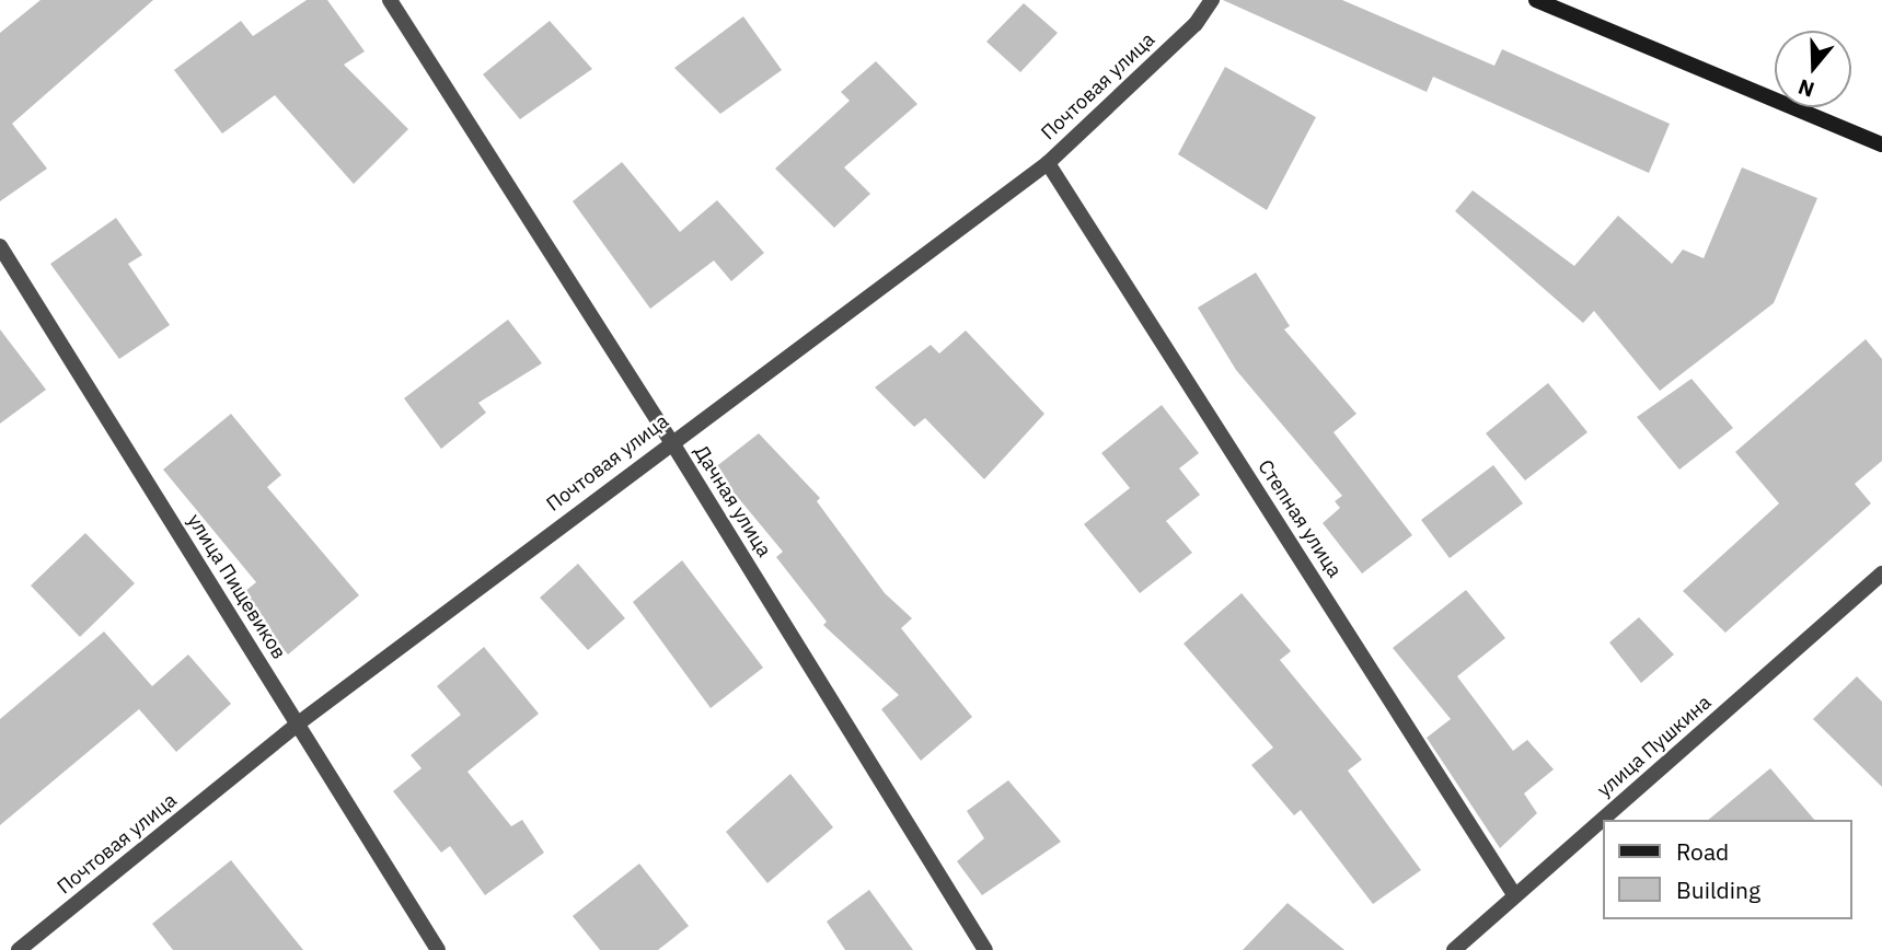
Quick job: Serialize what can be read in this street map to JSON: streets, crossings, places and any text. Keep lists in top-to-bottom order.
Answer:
{
  "streets": {
    "street": [
      "Почтовая улица",
      "Дачная улица",
      "Степная улица",
      "улица Пищевиков",
      "улица Пушкина"
    ]
  },
  "crossings": [
    ["Почтовая улица", "Дачная улица"],
    ["Почтовая улица", "Степная улица"],
    ["Почтовая улица", "улица Пищевиков"],
    ["Степная улица", "улица Пушкина"]
  ],
  "legend": ["Road", "Building"],
  "north": "bottom"
}
